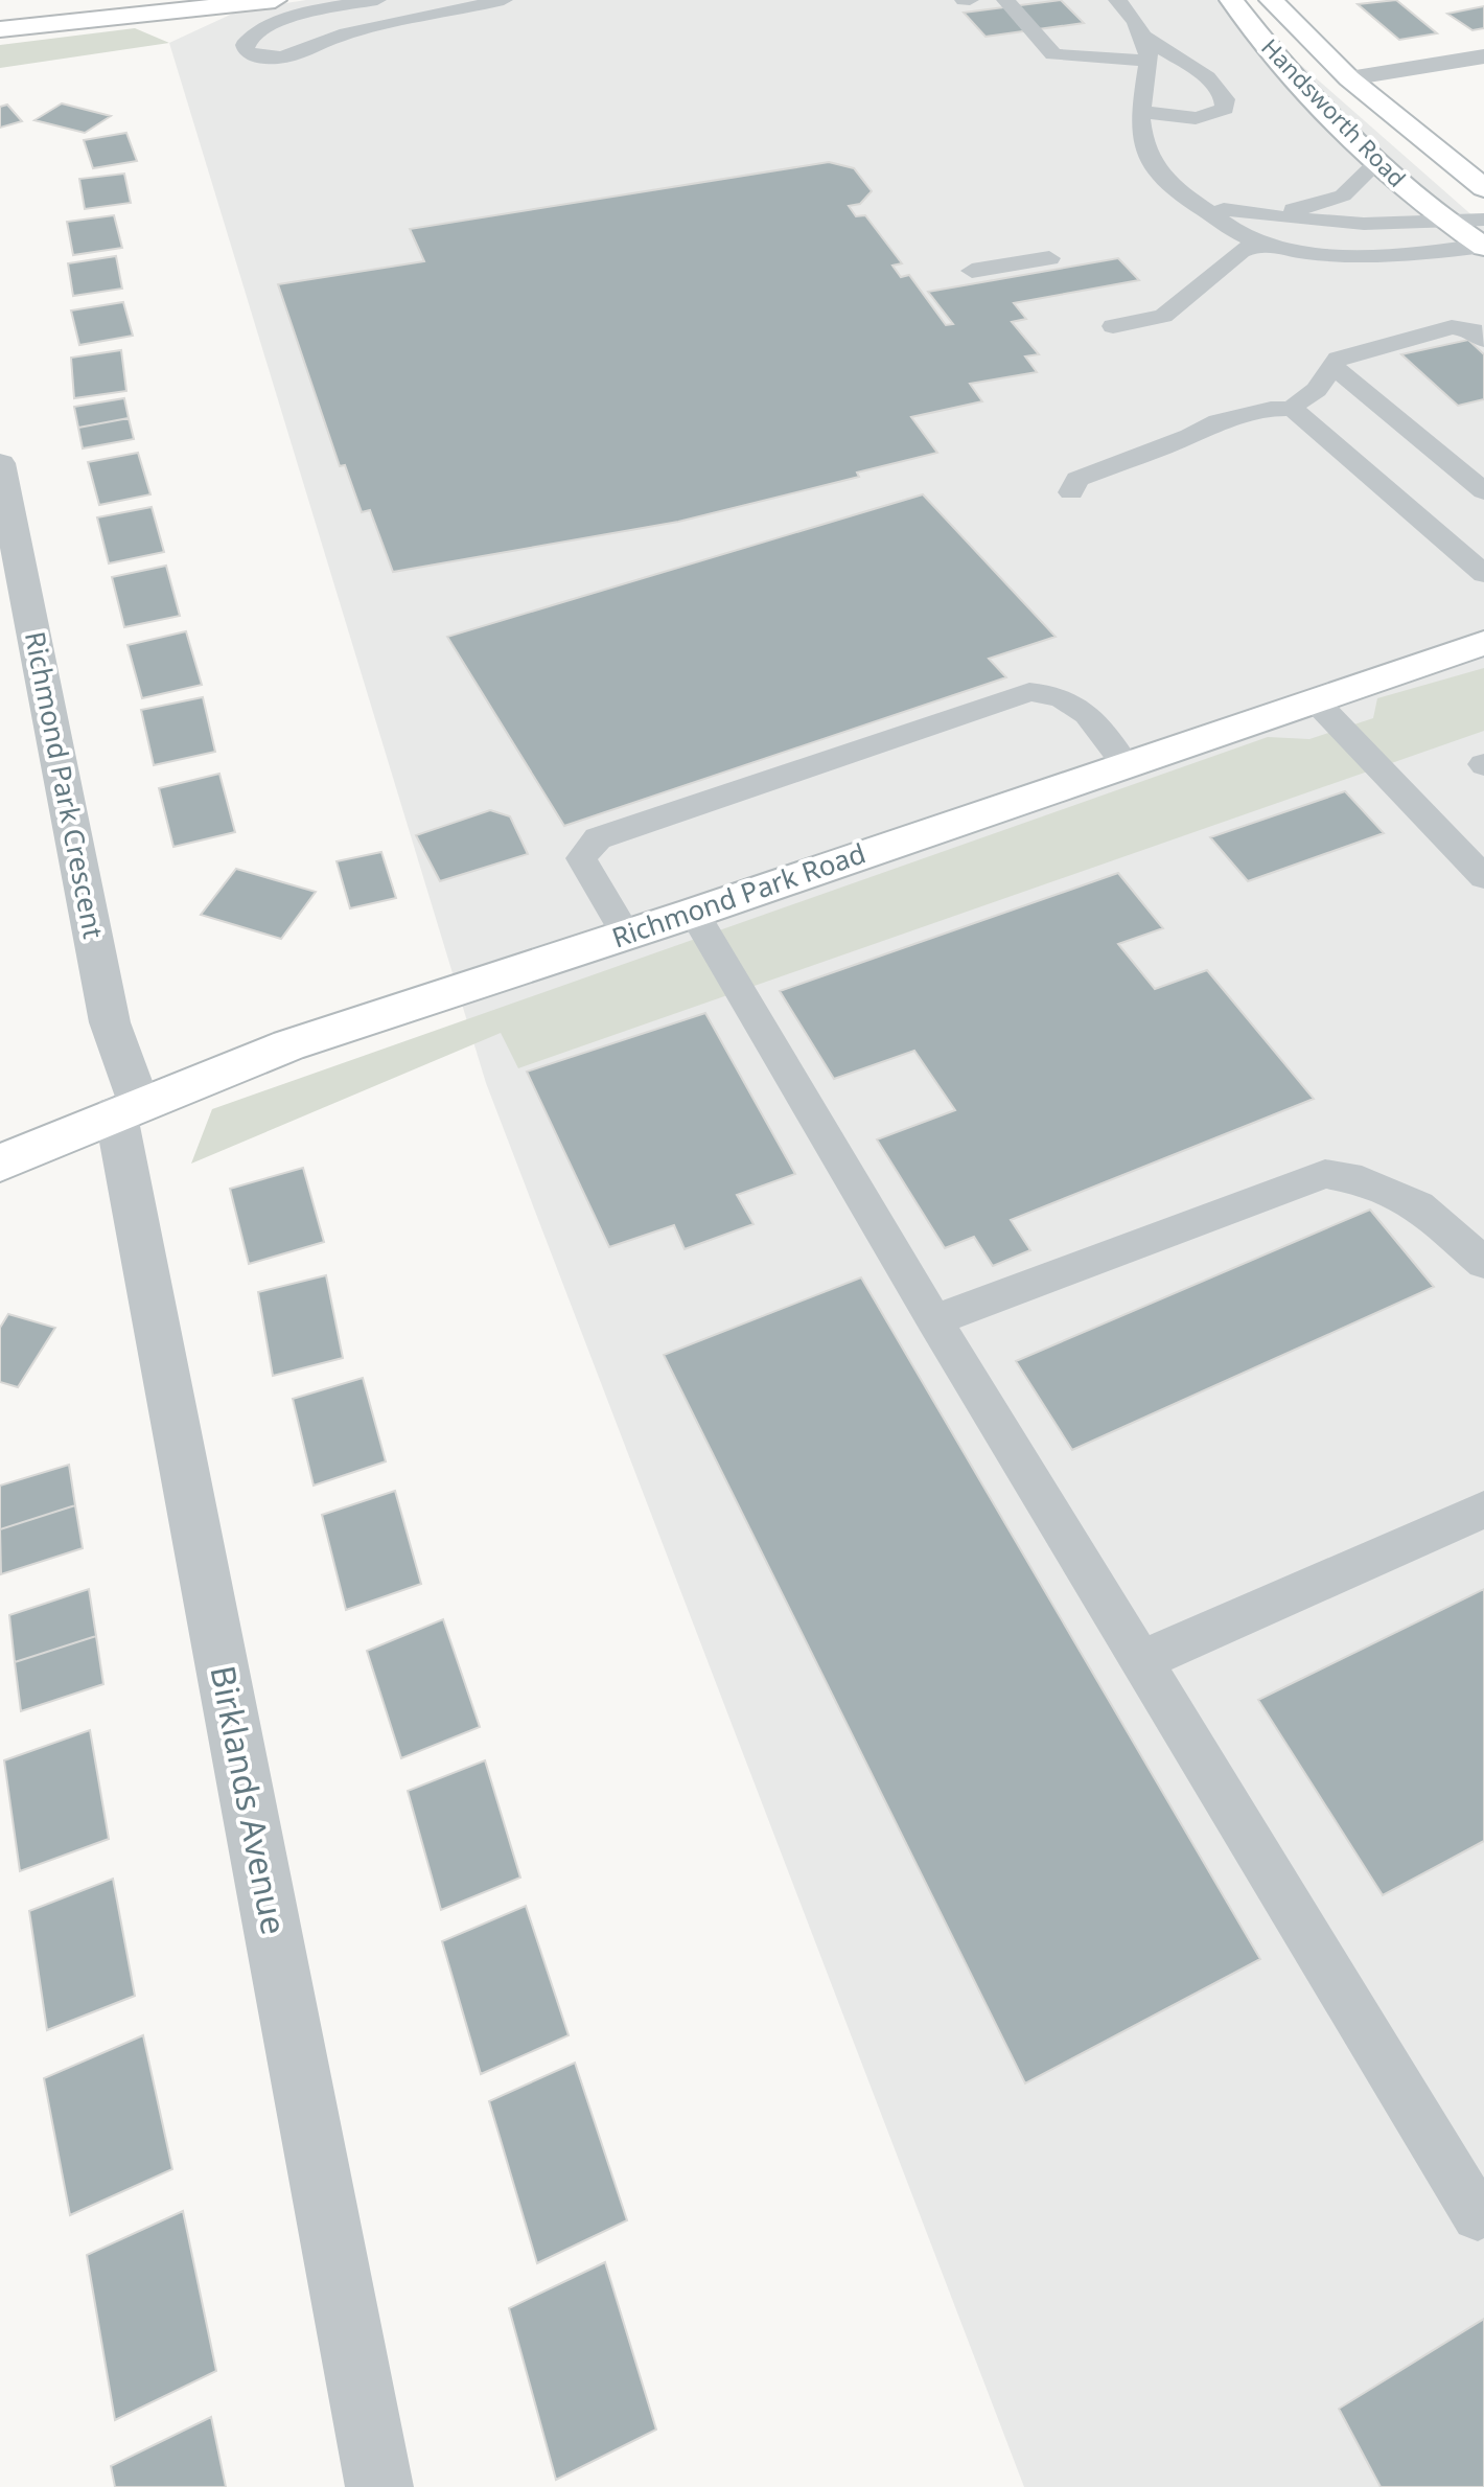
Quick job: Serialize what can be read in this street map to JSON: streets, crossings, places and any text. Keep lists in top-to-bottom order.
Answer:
{
  "streets": {
    "main road": ["Handsworth Road", "Richmond Park Road"],
    "street": ["Richmond Park Crescent", "Birklands Avenue"]
  },
  "crossings": [
    ["Richmond Park Crescent", "Richmond Park Road"],
    ["Richmond Park Crescent", "Birklands Avenue"],
    ["Richmond Park Road", "Birklands Avenue"]
  ]
}
